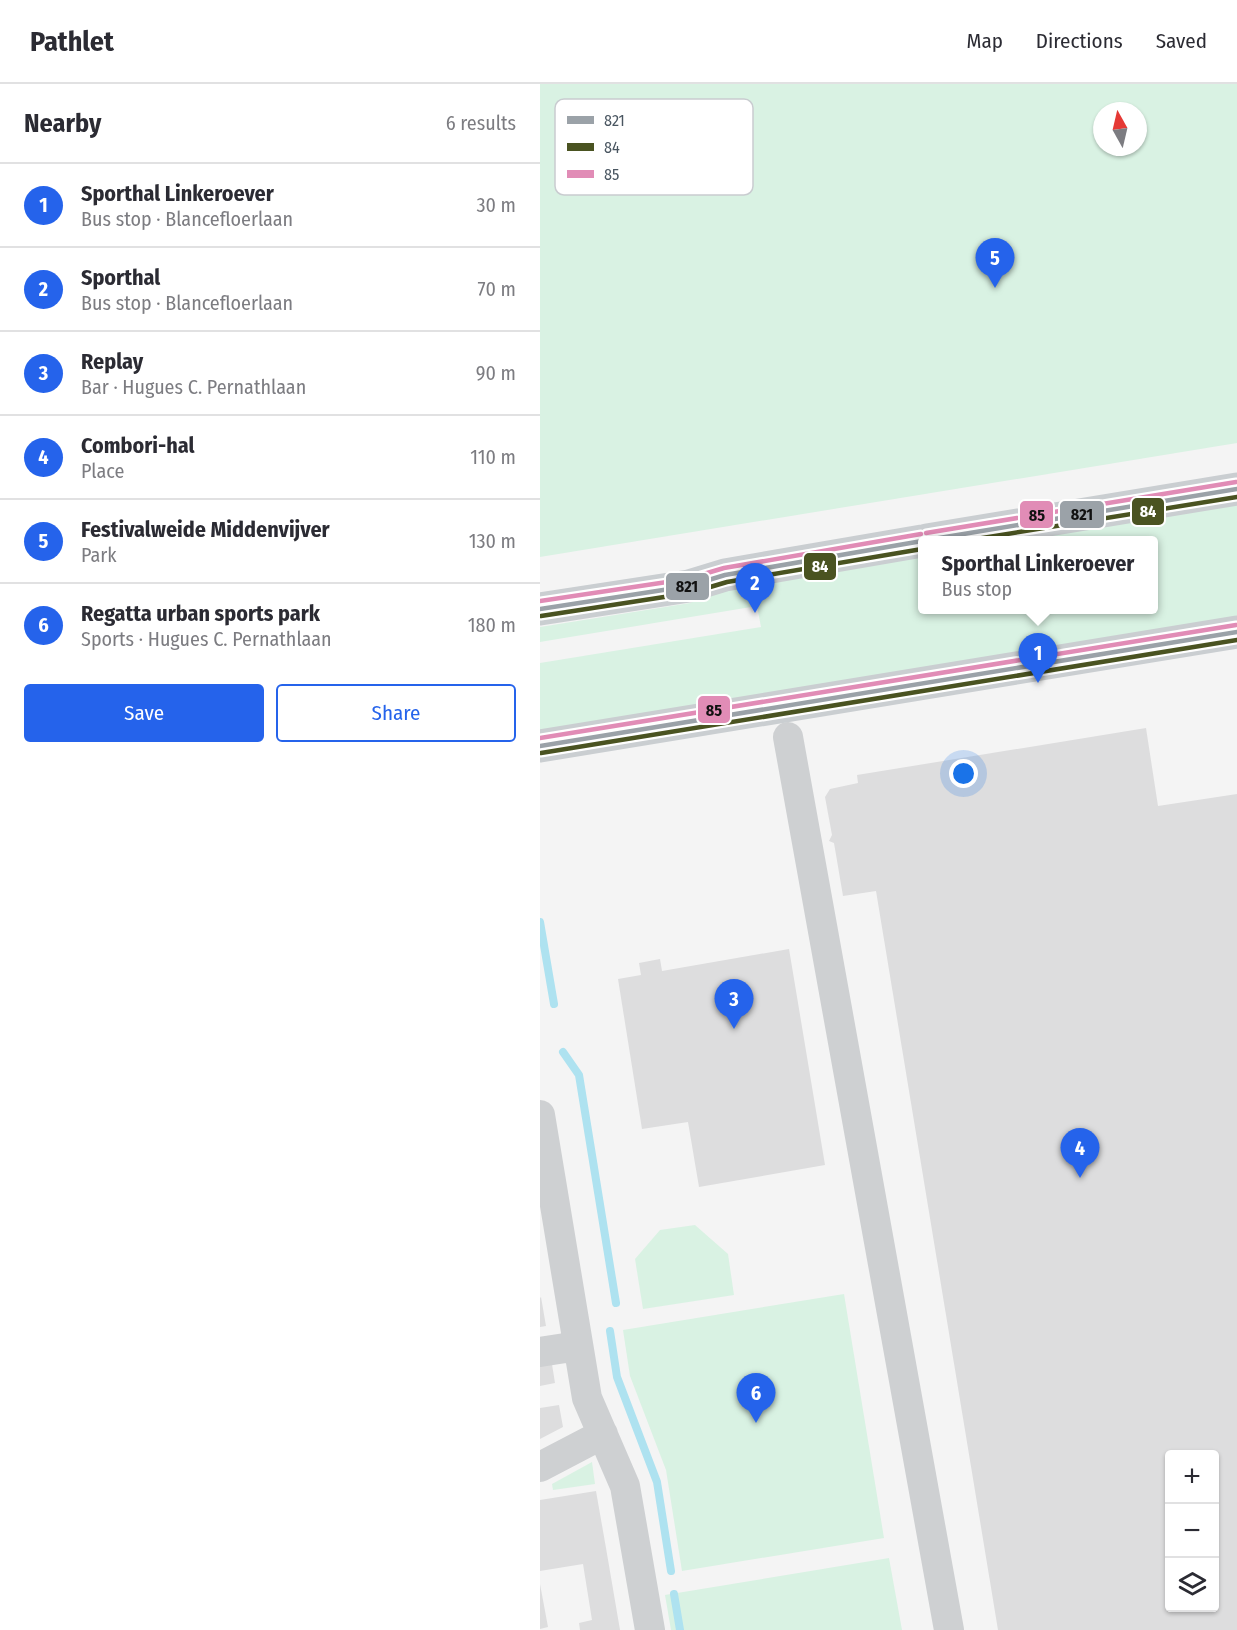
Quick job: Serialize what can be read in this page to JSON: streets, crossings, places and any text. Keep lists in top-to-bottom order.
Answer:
{
  "lines": ["transit line 85", "transit line 821", "transit line 84"],
  "legend": ["821", "84", "85"],
  "north": "top",
  "page": {
    "header": "Pathlet",
    "nav": ["Map", "Directions", "Saved"],
    "heading": ["Nearby", "6 results"],
    "list": [
      {
        "mark": "1",
        "name": "Sporthal Linkeroever",
        "note": "Bus stop · Blancefloerlaan",
        "value": "30 m"
      },
      {
        "mark": "2",
        "name": "Sporthal",
        "note": "Bus stop · Blancefloerlaan",
        "value": "70 m"
      },
      {
        "mark": "3",
        "name": "Replay",
        "note": "Bar · Hugues C. Pernathlaan",
        "value": "90 m"
      },
      {
        "mark": "4",
        "name": "Combori-hal",
        "note": "Place",
        "value": "110 m"
      },
      {
        "mark": "5",
        "name": "Festivalweide Middenvijver",
        "note": "Park",
        "value": "130 m"
      },
      {
        "mark": "6",
        "name": "Regatta urban sports park",
        "note": "Sports · Hugues C. Pernathlaan",
        "value": "180 m"
      }
    ],
    "pins": [
      "5",
      "2",
      "1",
      "3",
      "4",
      "6"
    ],
    "popup": ["Sporthal Linkeroever", "Bus stop"],
    "buttons": ["Save", "Share"],
    "map_buttons": ["+", "−"]
  }
}
